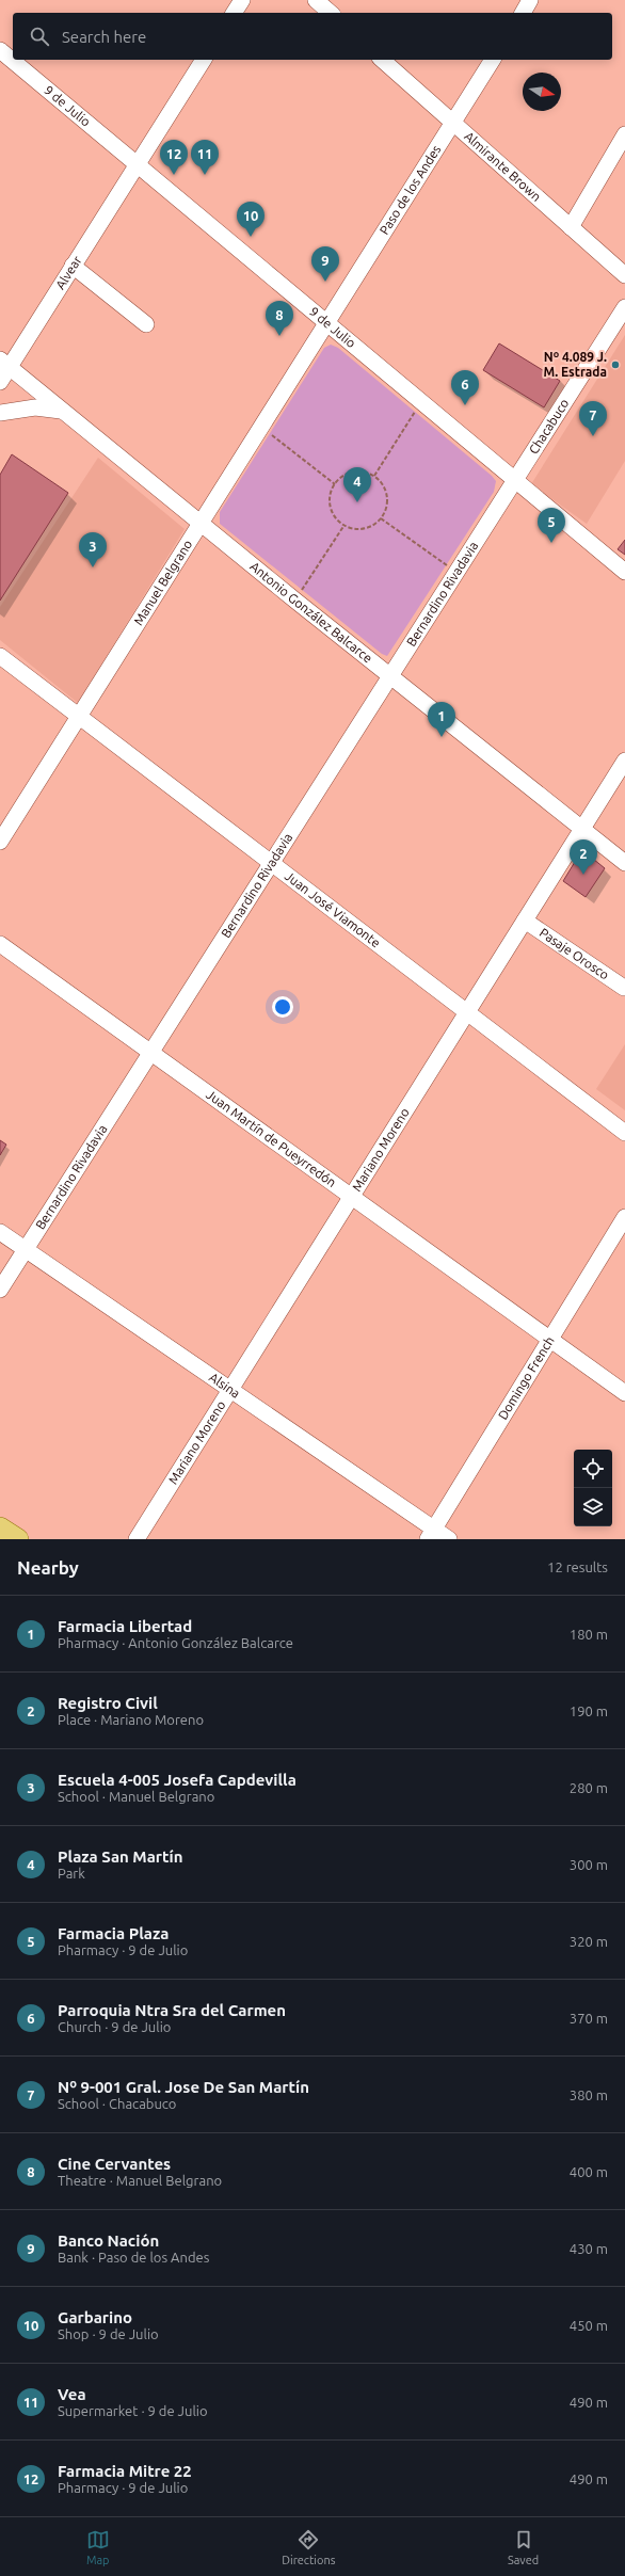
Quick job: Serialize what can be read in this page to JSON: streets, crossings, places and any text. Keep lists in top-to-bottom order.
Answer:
{
  "streets": {
    "street": [
      "9 de Julio",
      "Almirante Brown",
      "Paso de los Andes",
      "Alvear",
      "Chacabuco",
      "Manuel Belgrano",
      "Bernardino Rivadavia",
      "Antonio González Balcarce",
      "Juan José Viamonte",
      "Pasaje Orosco",
      "Juan Martín de Pueyrredón",
      "Mariano Moreno",
      "Domingo French",
      "Alsina"
    ]
  },
  "crossings": [
    ["9 de Julio", "Paso de los Andes"],
    ["9 de Julio", "Alvear"],
    ["9 de Julio", "Chacabuco"],
    ["9 de Julio", "Manuel Belgrano"],
    ["9 de Julio", "Bernardino Rivadavia"],
    ["Almirante Brown", "Paso de los Andes"],
    ["Paso de los Andes", "Manuel Belgrano"],
    ["Alvear", "Antonio González Balcarce"],
    ["Chacabuco", "Bernardino Rivadavia"],
    ["Manuel Belgrano", "Antonio González Balcarce"],
    ["Manuel Belgrano", "Juan José Viamonte"],
    ["Bernardino Rivadavia", "Antonio González Balcarce"],
    ["Bernardino Rivadavia", "Juan José Viamonte"],
    ["Bernardino Rivadavia", "Juan Martín de Pueyrredón"],
    ["Bernardino Rivadavia", "Alsina"],
    ["Antonio González Balcarce", "Mariano Moreno"],
    ["Juan José Viamonte", "Mariano Moreno"],
    ["Pasaje Orosco", "Mariano Moreno"],
    ["Juan Martín de Pueyrredón", "Mariano Moreno"],
    ["Juan Martín de Pueyrredón", "Domingo French"],
    ["Mariano Moreno", "Alsina"],
    ["Domingo French", "Alsina"]
  ],
  "places": ["Nº 4.089 J. M. Estrada"],
  "north": "right",
  "page": {
    "search": "Search here",
    "pins": [
      "11",
      "12",
      "10",
      "9",
      "8",
      "6",
      "7",
      "4",
      "5",
      "3",
      "1",
      "2"
    ],
    "heading": ["Nearby", "12 results"],
    "list": [
      {
        "mark": "1",
        "name": "Farmacia Libertad",
        "note": "Pharmacy · Antonio González Balcarce",
        "value": "180 m"
      },
      {
        "mark": "2",
        "name": "Registro Civil",
        "note": "Place · Mariano Moreno",
        "value": "190 m"
      },
      {
        "mark": "3",
        "name": "Escuela 4-005 Josefa Capdevilla",
        "note": "School · Manuel Belgrano",
        "value": "280 m"
      },
      {
        "mark": "4",
        "name": "Plaza San Martín",
        "note": "Park",
        "value": "300 m"
      },
      {
        "mark": "5",
        "name": "Farmacia Plaza",
        "note": "Pharmacy · 9 de Julio",
        "value": "320 m"
      },
      {
        "mark": "6",
        "name": "Parroquia Ntra Sra del Carmen",
        "note": "Church · 9 de Julio",
        "value": "370 m"
      },
      {
        "mark": "7",
        "name": "Nº 9-001 Gral. Jose De San Martín",
        "note": "School · Chacabuco",
        "value": "380 m"
      },
      {
        "mark": "8",
        "name": "Cine Cervantes",
        "note": "Theatre · Manuel Belgrano",
        "value": "400 m"
      },
      {
        "mark": "9",
        "name": "Banco Nación",
        "note": "Bank · Paso de los Andes",
        "value": "430 m"
      },
      {
        "mark": "10",
        "name": "Garbarino",
        "note": "Shop · 9 de Julio",
        "value": "450 m"
      },
      {
        "mark": "11",
        "name": "Vea",
        "note": "Supermarket · 9 de Julio",
        "value": "490 m"
      },
      {
        "mark": "12",
        "name": "Farmacia Mitre 22",
        "note": "Pharmacy · 9 de Julio",
        "value": "490 m"
      }
    ],
    "nav": ["Map", "Directions", "Saved"]
  }
}
